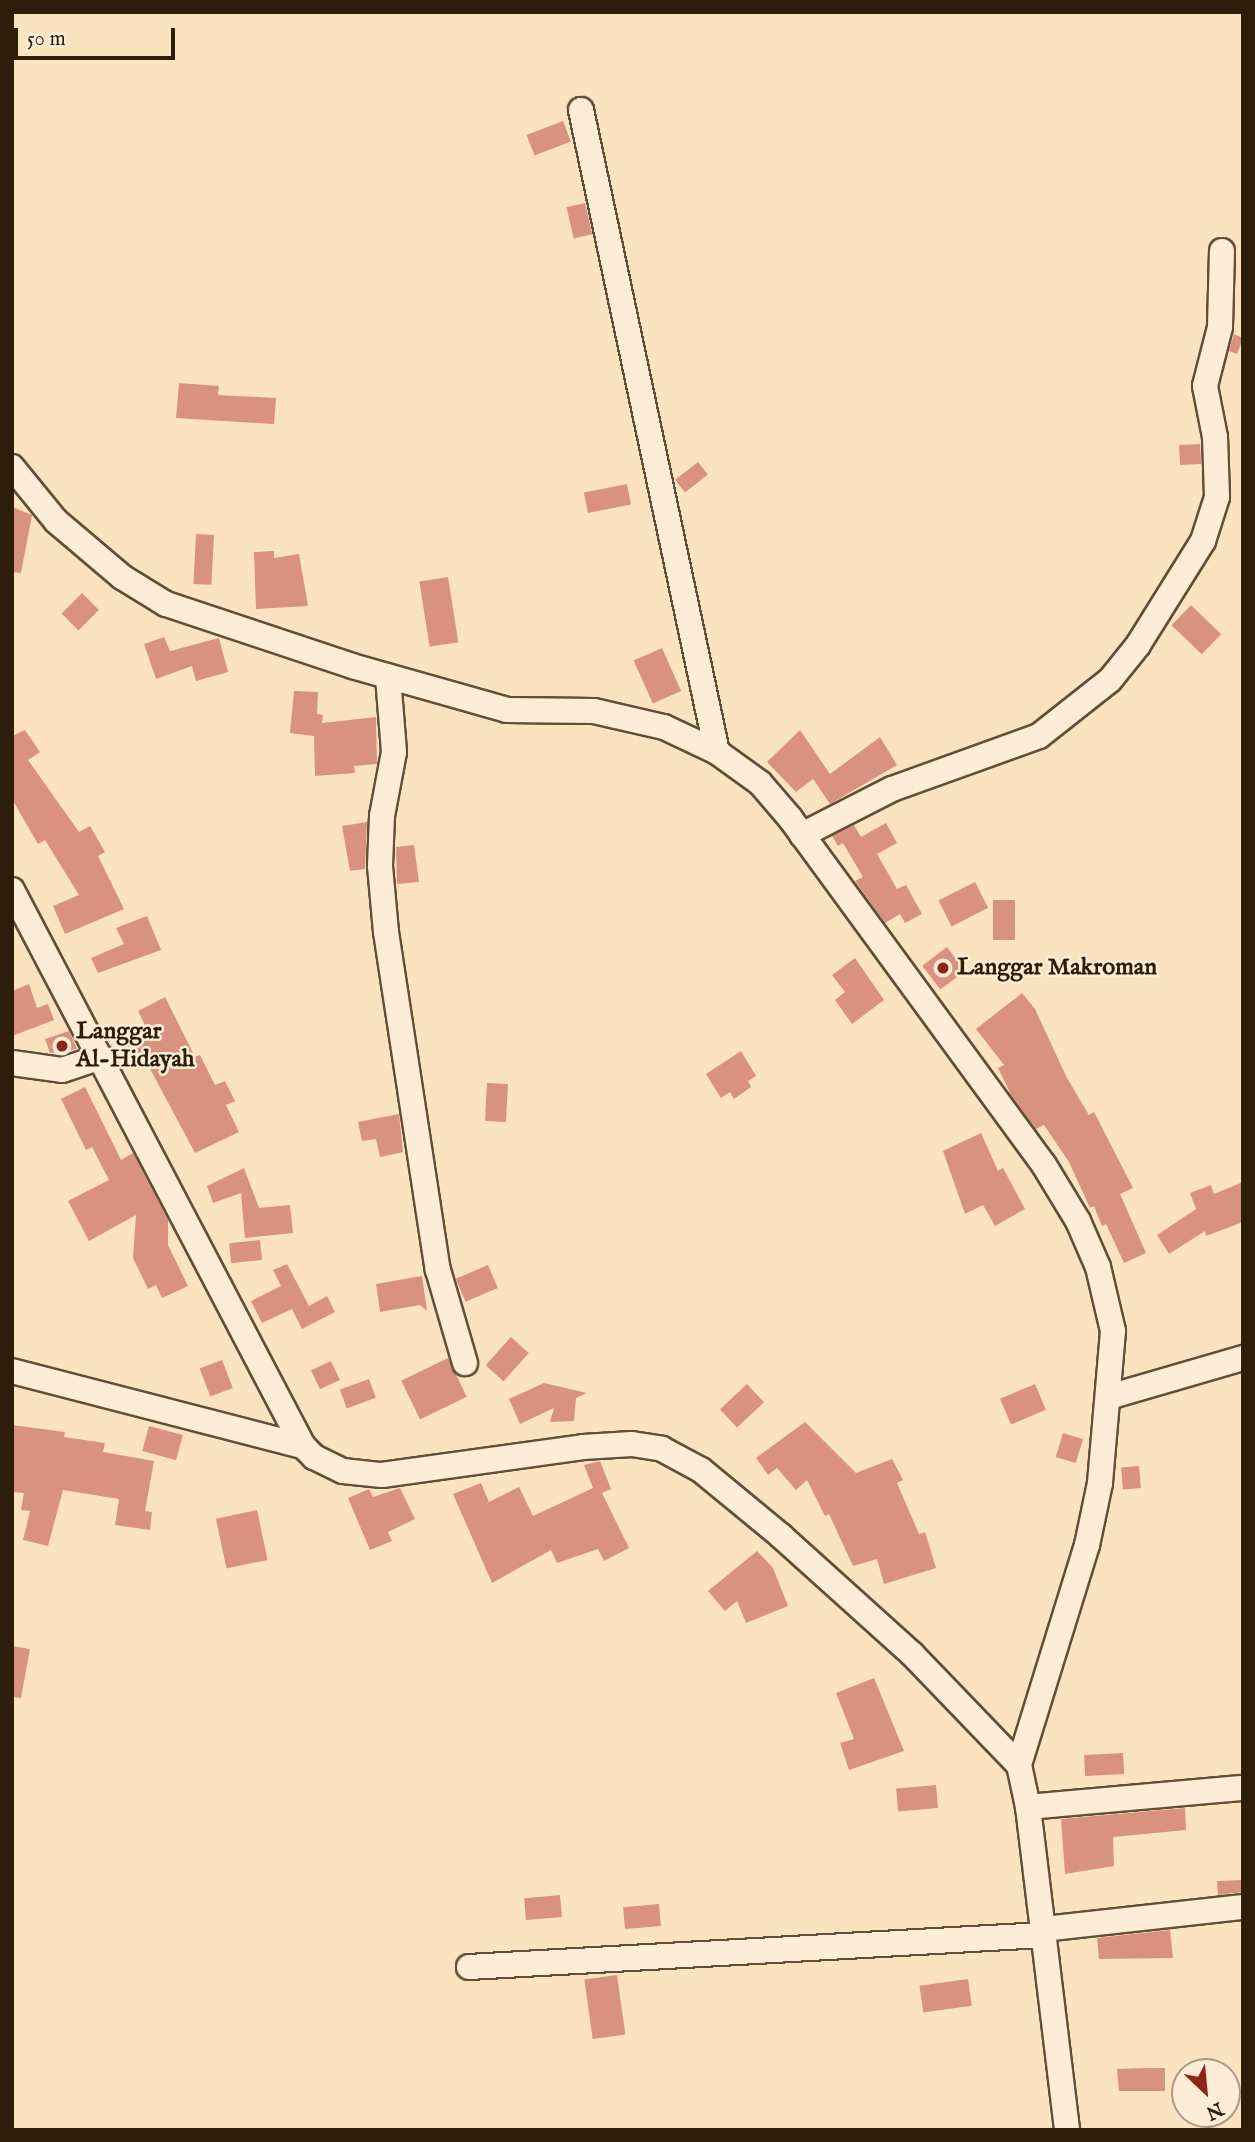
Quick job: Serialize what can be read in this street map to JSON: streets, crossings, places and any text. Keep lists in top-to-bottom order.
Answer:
{
  "places": ["Langgar Makroman", "Langgar Al-Hidayah"],
  "scale_bar": "50 m",
  "north": "bottom right"
}
